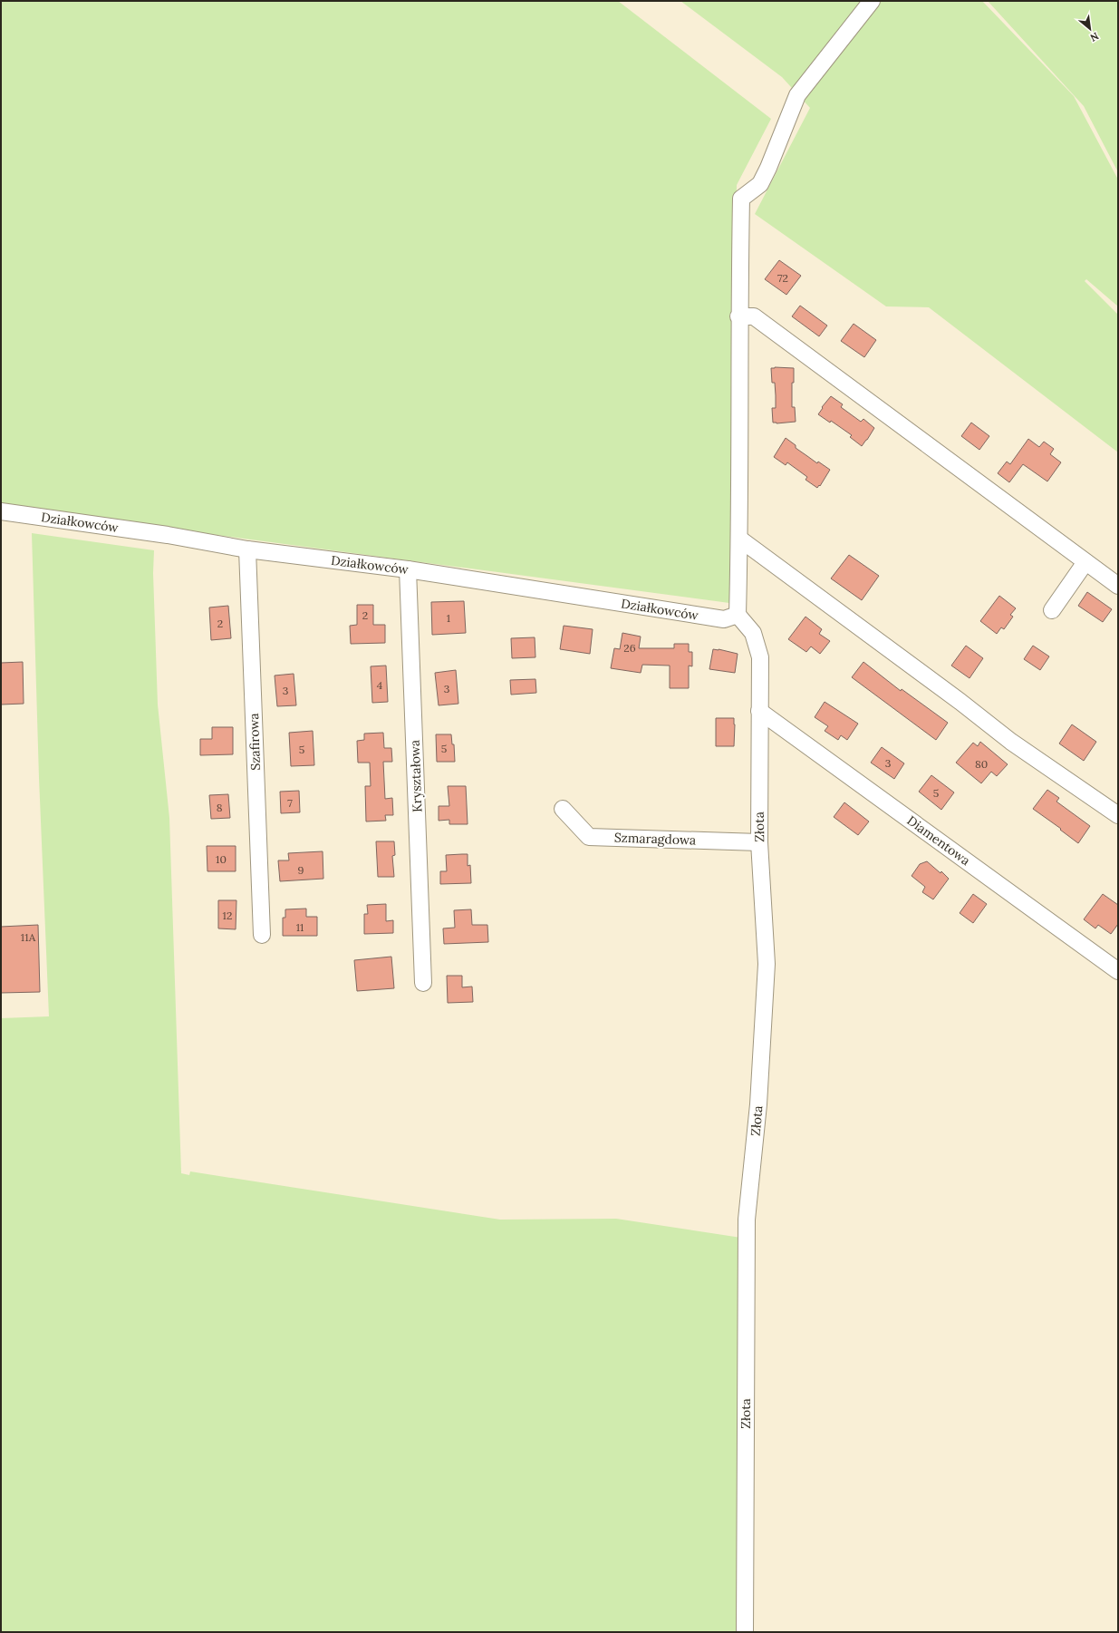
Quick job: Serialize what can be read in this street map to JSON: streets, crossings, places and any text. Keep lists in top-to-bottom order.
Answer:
{
  "streets": {
    "street": [
      "Działkowców",
      "Szafirowa",
      "Kryształowa",
      "Złota",
      "Szmaragdowa",
      "Diamentowa"
    ]
  },
  "crossings": [
    ["Działkowców", "Szafirowa"],
    ["Działkowców", "Kryształowa"],
    ["Działkowców", "Złota"],
    ["Złota", "Szmaragdowa"],
    ["Złota", "Diamentowa"]
  ],
  "house_numbers": [
    "72",
    "2",
    "1",
    "2",
    "26",
    "4",
    "3",
    "3",
    "5",
    "5",
    "3",
    "80",
    "5",
    "7",
    "8",
    "10",
    "9",
    "12",
    "11",
    "11A"
  ],
  "north": "bottom right"
}
